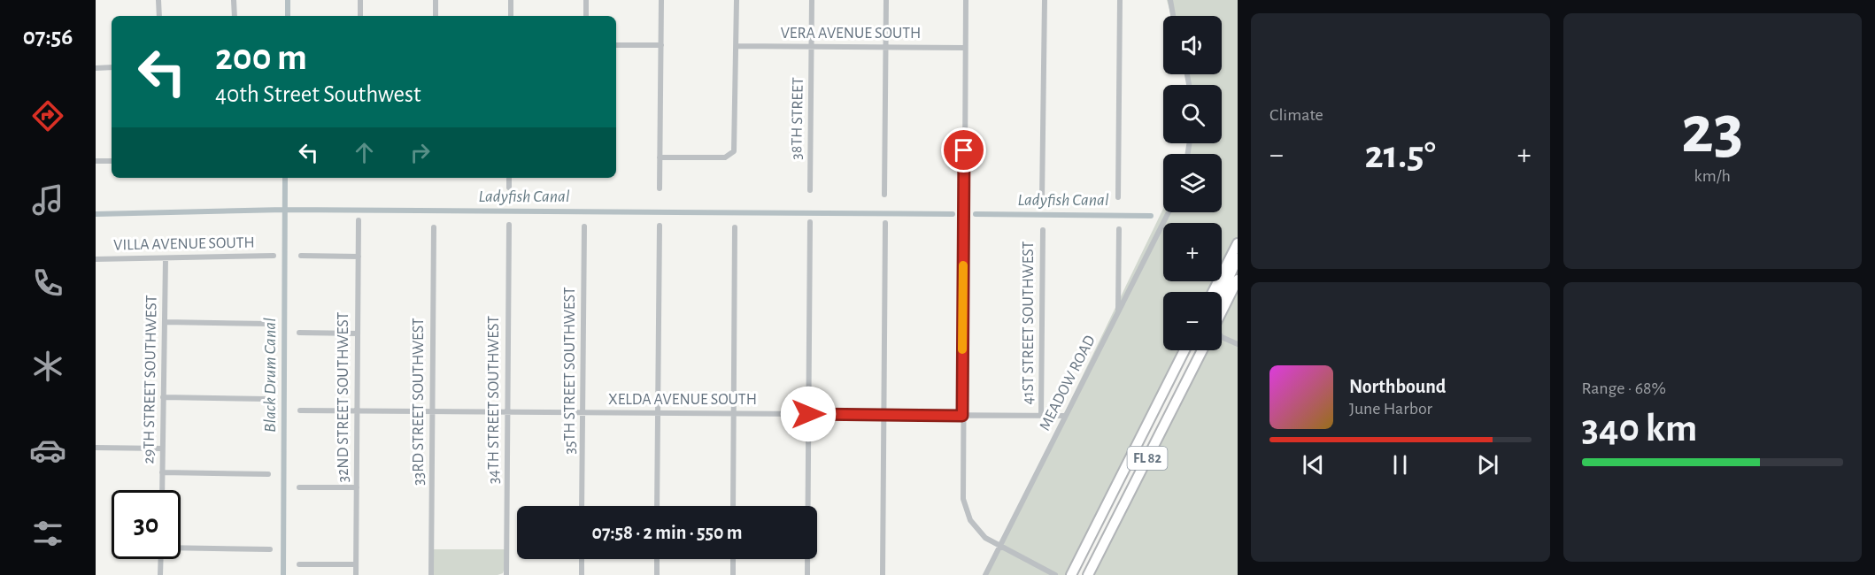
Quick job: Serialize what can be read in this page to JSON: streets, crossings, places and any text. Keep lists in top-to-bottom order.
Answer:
{
  "streets": {
    "highway": ["FL 82"],
    "street": [
      "VERA AVENUE SOUTH",
      "38TH STREET",
      "VILLA AVENUE SOUTH",
      "41ST STREET SOUTHWEST",
      "35TH STREET SOUTHWEST",
      "29TH STREET SOUTHWEST",
      "MEADOW ROAD",
      "32ND STREET SOUTHWEST",
      "34TH STREET SOUTHWEST",
      "XELDA AVENUE SOUTH",
      "33RD STREET SOUTHWEST"
    ]
  },
  "crossings": [
    ["VERA AVENUE SOUTH", "38TH STREET"],
    ["VILLA AVENUE SOUTH", "29TH STREET SOUTHWEST"],
    ["41ST STREET SOUTHWEST", "XELDA AVENUE SOUTH"],
    ["35TH STREET SOUTHWEST", "XELDA AVENUE SOUTH"],
    ["MEADOW ROAD", "XELDA AVENUE SOUTH"],
    ["32ND STREET SOUTHWEST", "XELDA AVENUE SOUTH"],
    ["34TH STREET SOUTHWEST", "XELDA AVENUE SOUTH"],
    ["XELDA AVENUE SOUTH", "33RD STREET SOUTHWEST"]
  ],
  "water": ["Ladyfish Canal", "Black Drum Canal"],
  "page": {
    "tabs": "07:56",
    "tile": [
      "Climate",
      ["23", "km/h"],
      ["Range · 68%", "340 km"]
    ],
    "map_buttons": ["+", "−"],
    "turn": ["200 m", "40th Street Southwest"],
    "heat": ["−", "21.5°", "+"],
    "song": ["Northbound", "June Harbor"],
    "limit": "30",
    "trip": "07:58 · 2 min · 550 m"
  }
}
